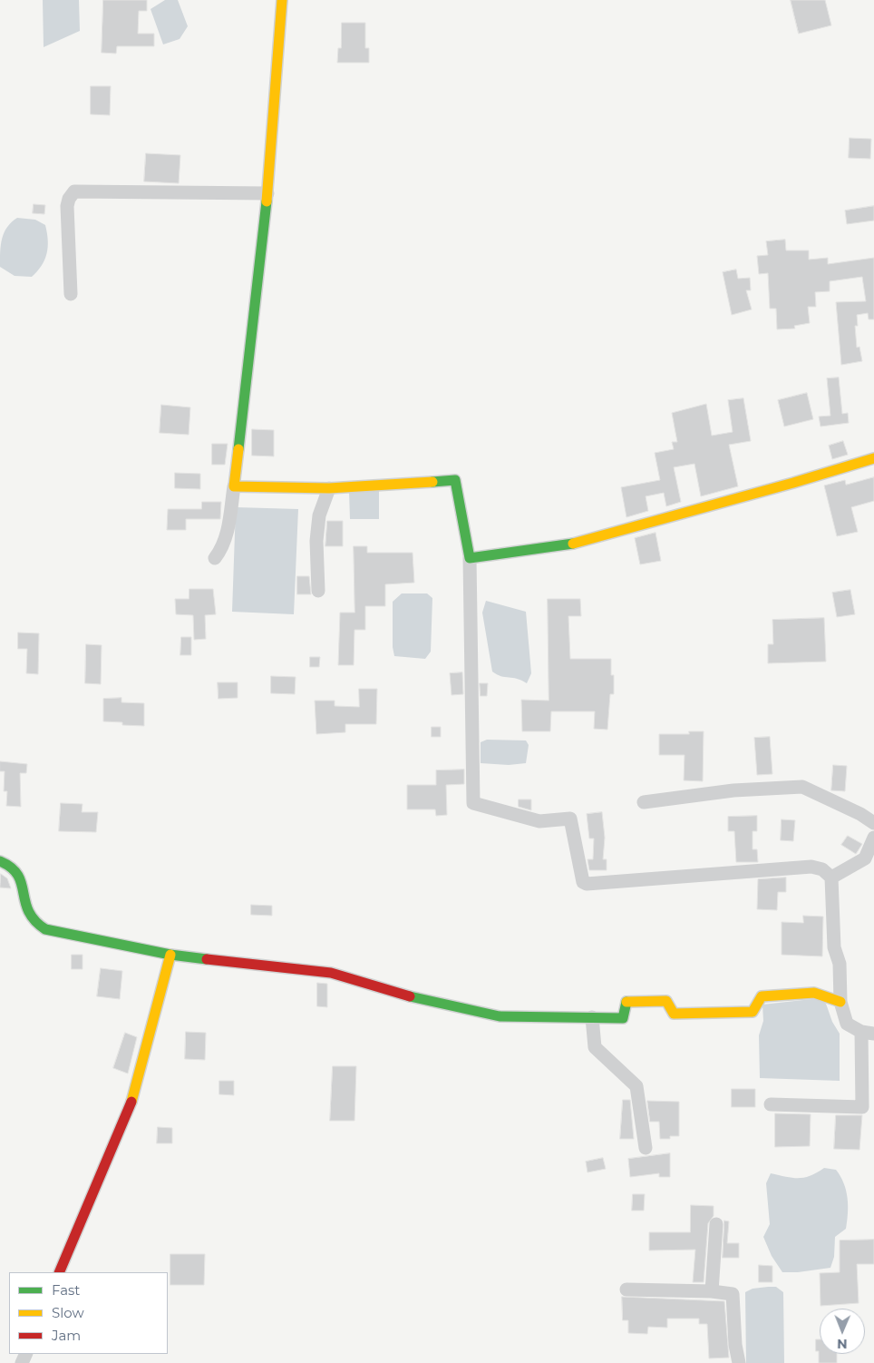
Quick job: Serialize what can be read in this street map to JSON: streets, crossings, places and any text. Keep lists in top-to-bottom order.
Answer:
{
  "legend": ["Fast", "Slow", "Jam"],
  "north": "bottom"
}
